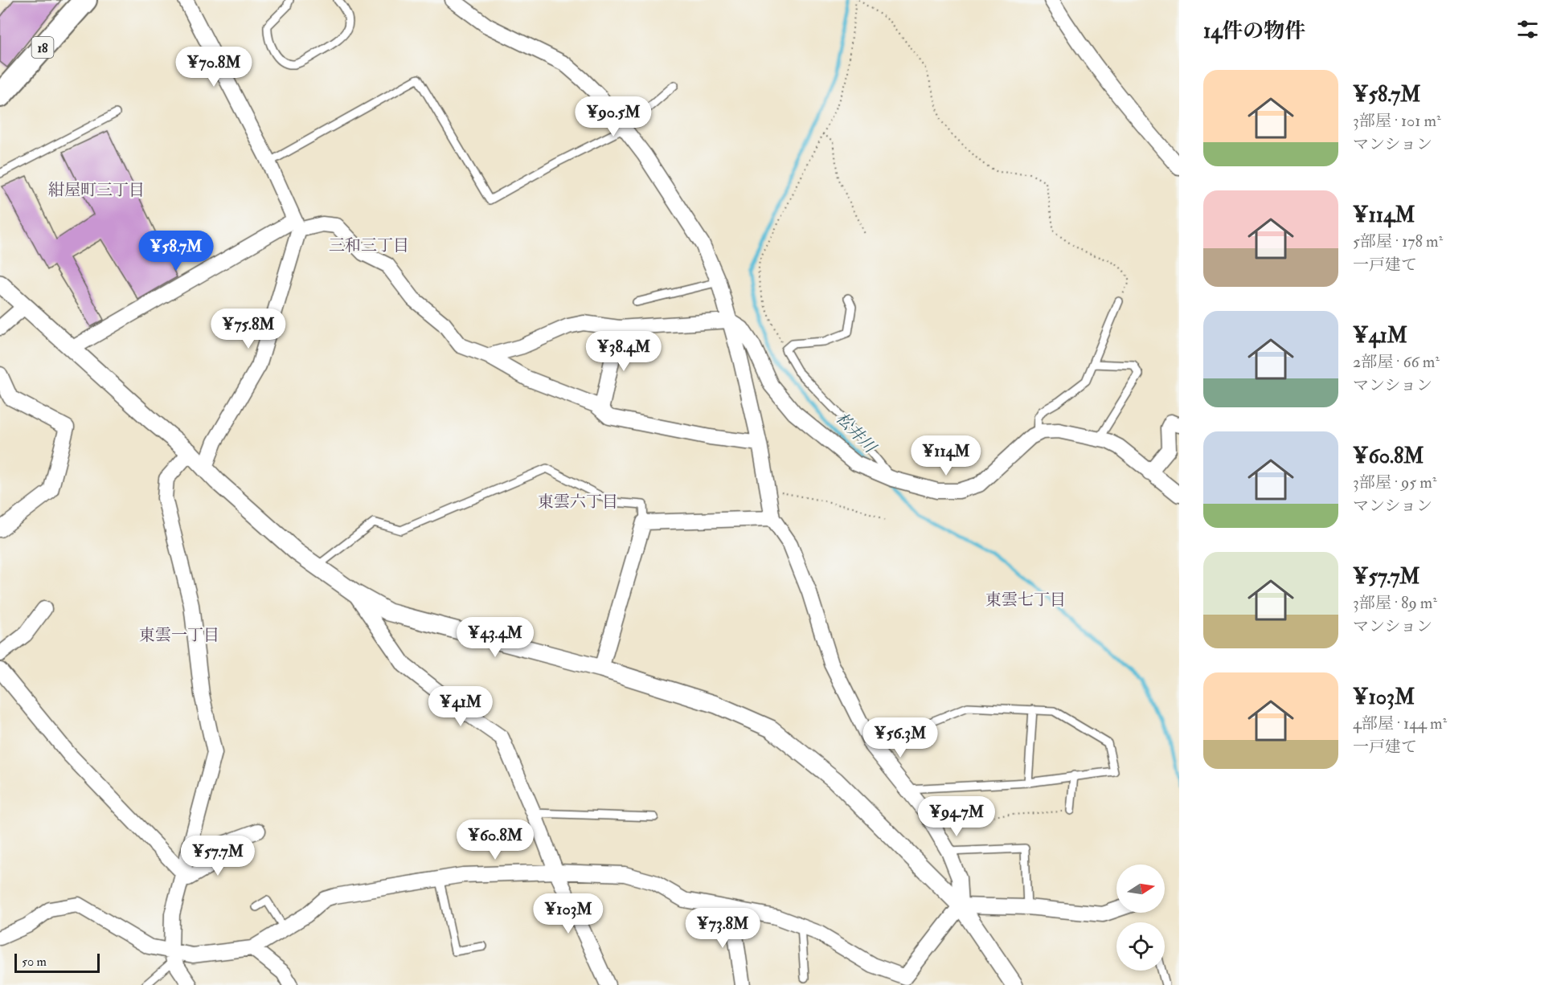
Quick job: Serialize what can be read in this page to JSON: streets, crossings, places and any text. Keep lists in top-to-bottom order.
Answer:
{
  "streets": {
    "highway": ["18"]
  },
  "districts": [
    "紺屋町三丁目",
    "三和三丁目",
    "東雲六丁目",
    "東雲七丁目",
    "東雲一丁目"
  ],
  "water": ["松井川"],
  "scale_bar": "50 m",
  "north": "right",
  "page": {
    "heading": "14件の物件",
    "price": [
      "¥70.8M",
      "¥90.5M",
      "¥58.7M",
      "¥75.8M",
      "¥38.4M",
      "¥114M",
      "¥43.4M",
      "¥41M",
      "¥56.3M",
      "¥94.7M",
      "¥60.8M",
      "¥57.7M",
      "¥103M",
      "¥73.8M"
    ],
    "list": [
      {
        "name": "¥58.7M",
        "note": "3部屋 · 101 m² · マンション"
      },
      {
        "name": "¥114M",
        "note": "5部屋 · 178 m² · 一戸建て"
      },
      {
        "name": "¥41M",
        "note": "2部屋 · 66 m² · マンション"
      },
      {
        "name": "¥60.8M",
        "note": "3部屋 · 95 m² · マンション"
      },
      {
        "name": "¥57.7M",
        "note": "3部屋 · 89 m² · マンション"
      },
      {
        "name": "¥103M",
        "note": "4部屋 · 144 m² · 一戸建て"
      }
    ],
    "scale": "50 m"
  }
}
